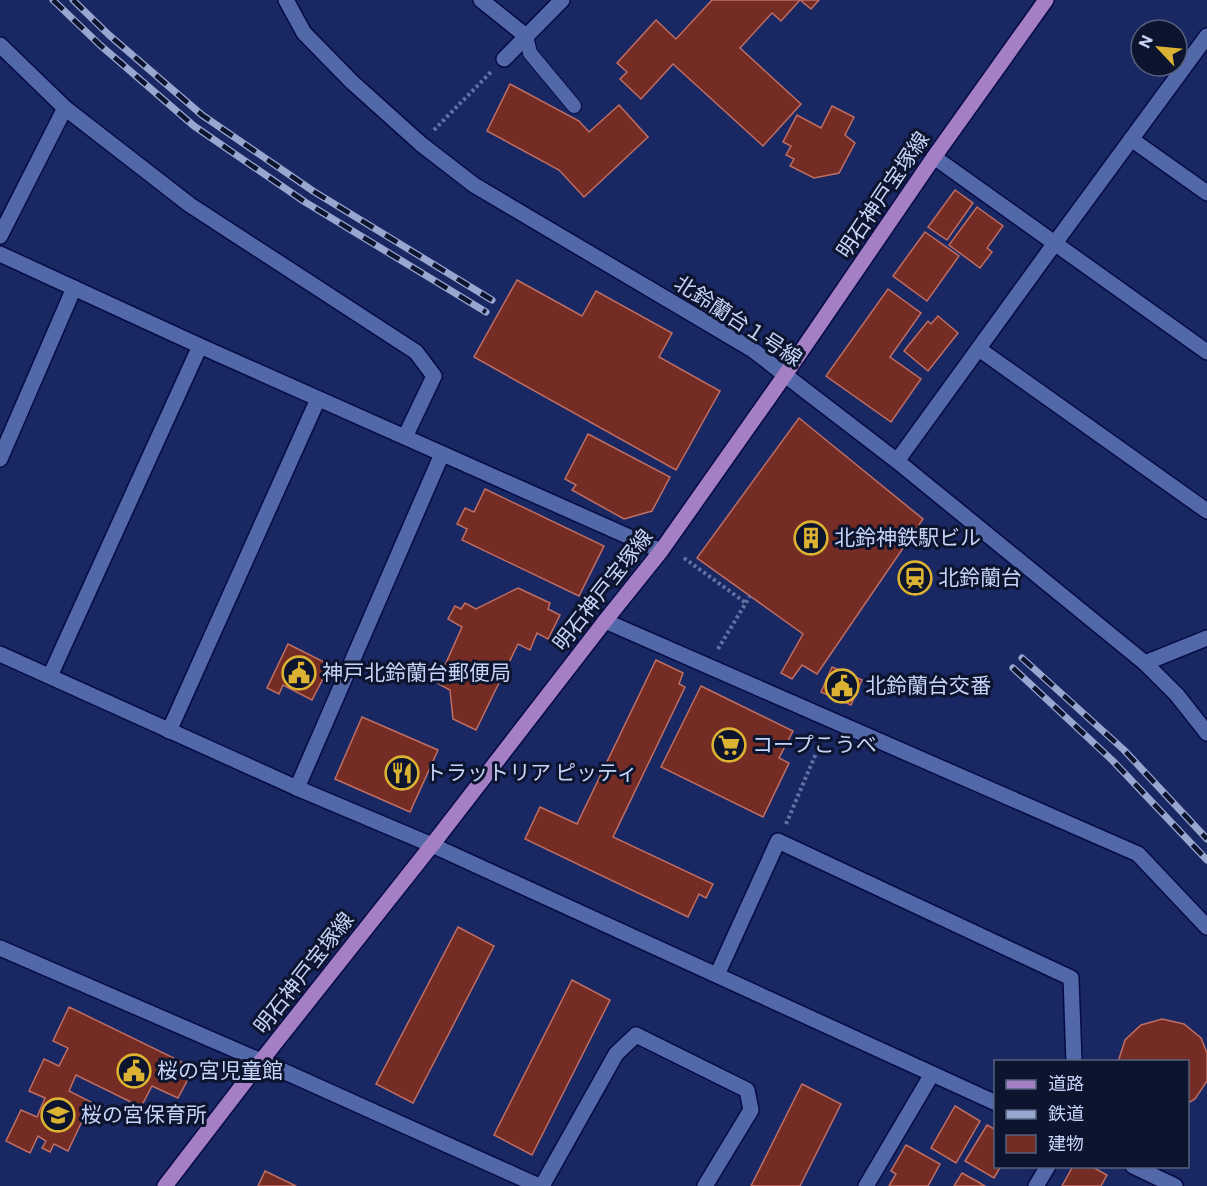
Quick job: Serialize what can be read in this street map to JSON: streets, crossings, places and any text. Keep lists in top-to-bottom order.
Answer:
{
  "streets": {
    "main road": ["明石神戸宝塚線"],
    "street": ["北鈴蘭台１号線"]
  },
  "crossings": [
    ["明石神戸宝塚線", "北鈴蘭台１号線"]
  ],
  "places": {
    "building": ["北鈴神鉄駅ビル"],
    "station": ["北鈴蘭台"],
    "public building": ["神戸北鈴蘭台郵便局", "北鈴蘭台交番", "桜の宮児童館"],
    "supermarket": ["コープこうべ"],
    "restaurant": ["トラットリア ピッティ"],
    "school or university": ["桜の宮保育所"]
  },
  "legend": ["道路", "鉄道", "建物"],
  "north": "top left"
}
